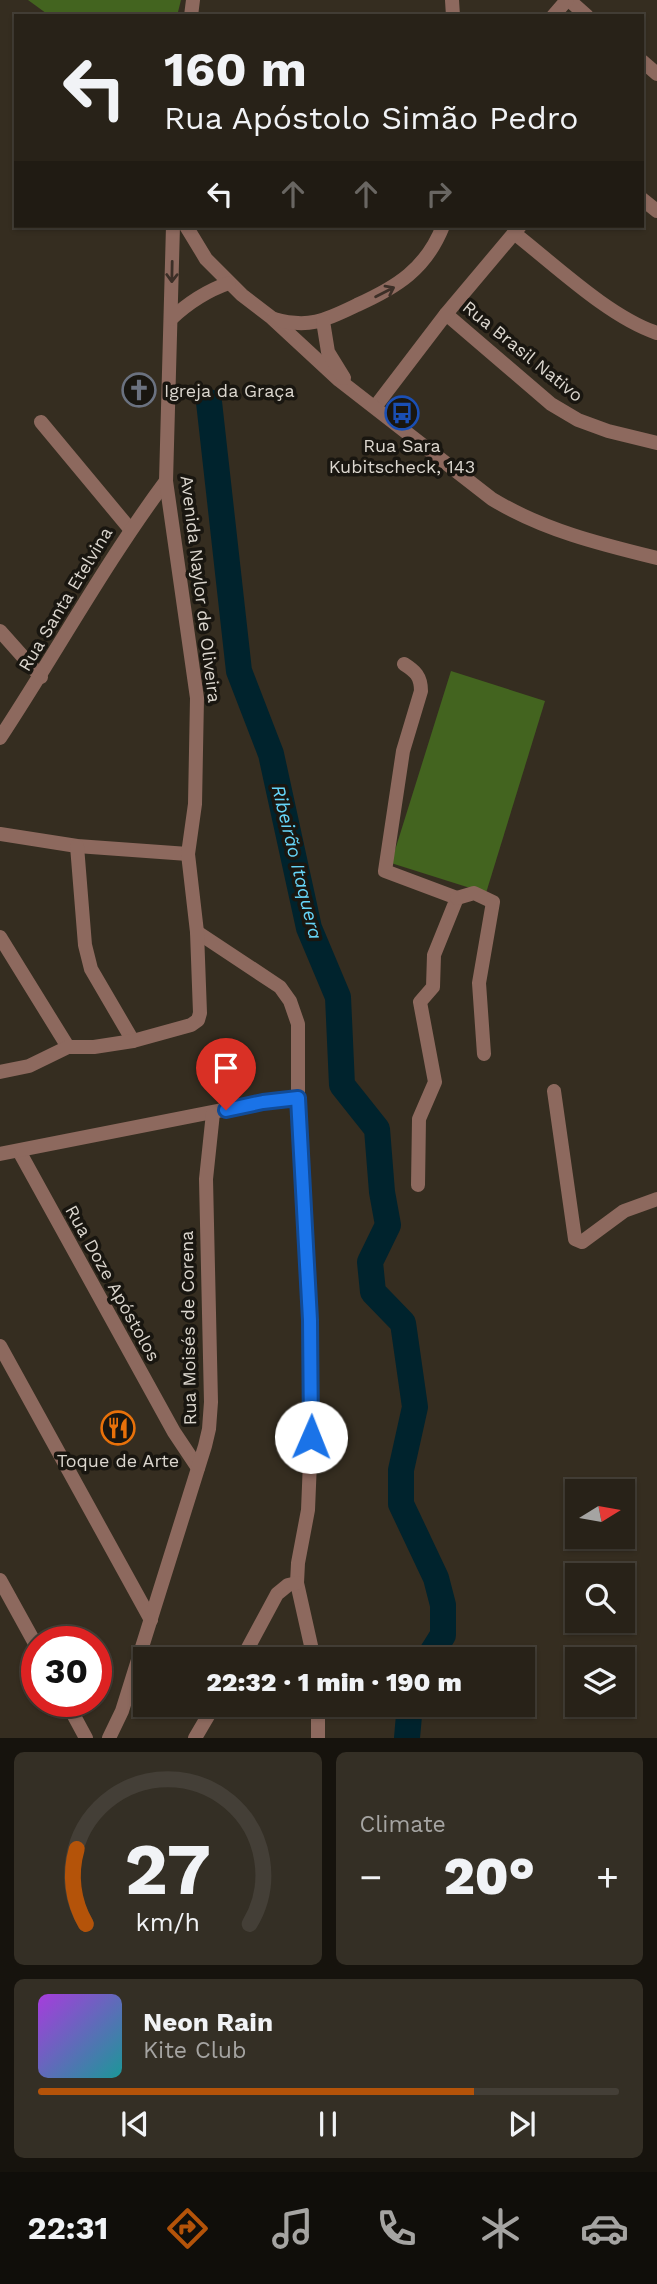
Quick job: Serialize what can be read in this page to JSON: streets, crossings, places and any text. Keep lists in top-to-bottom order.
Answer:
{
  "streets": {
    "street": [
      "Rua Brasil Nativo",
      "Avenida Naylor de Oliveira",
      "Rua Santa Etelvina",
      "Rua Doze Apóstolos",
      "Rua Moisés de Corena"
    ]
  },
  "crossings": [
    ["Avenida Naylor de Oliveira", "Rua Santa Etelvina"],
    ["Rua Doze Apóstolos", "Rua Moisés de Corena"]
  ],
  "water": ["Ribeirão Itaquera"],
  "places": {
    "church": ["Igreja da Graça"],
    "bus stop": ["Rua Sara Kubitscheck, 143"],
    "restaurant": ["Toque de Arte"]
  },
  "north": "right",
  "page": {
    "turn": ["160 m", "Rua Apóstolo Simão Pedro"],
    "limit": "30",
    "trip": "22:32 · 1 min · 190 m",
    "tile": "Climate",
    "heat": ["−", "20°", "+"],
    "song": ["Neon Rain", "Kite Club"],
    "tabs": "22:31",
    "gauge": ["27", "km/h"]
  }
}
